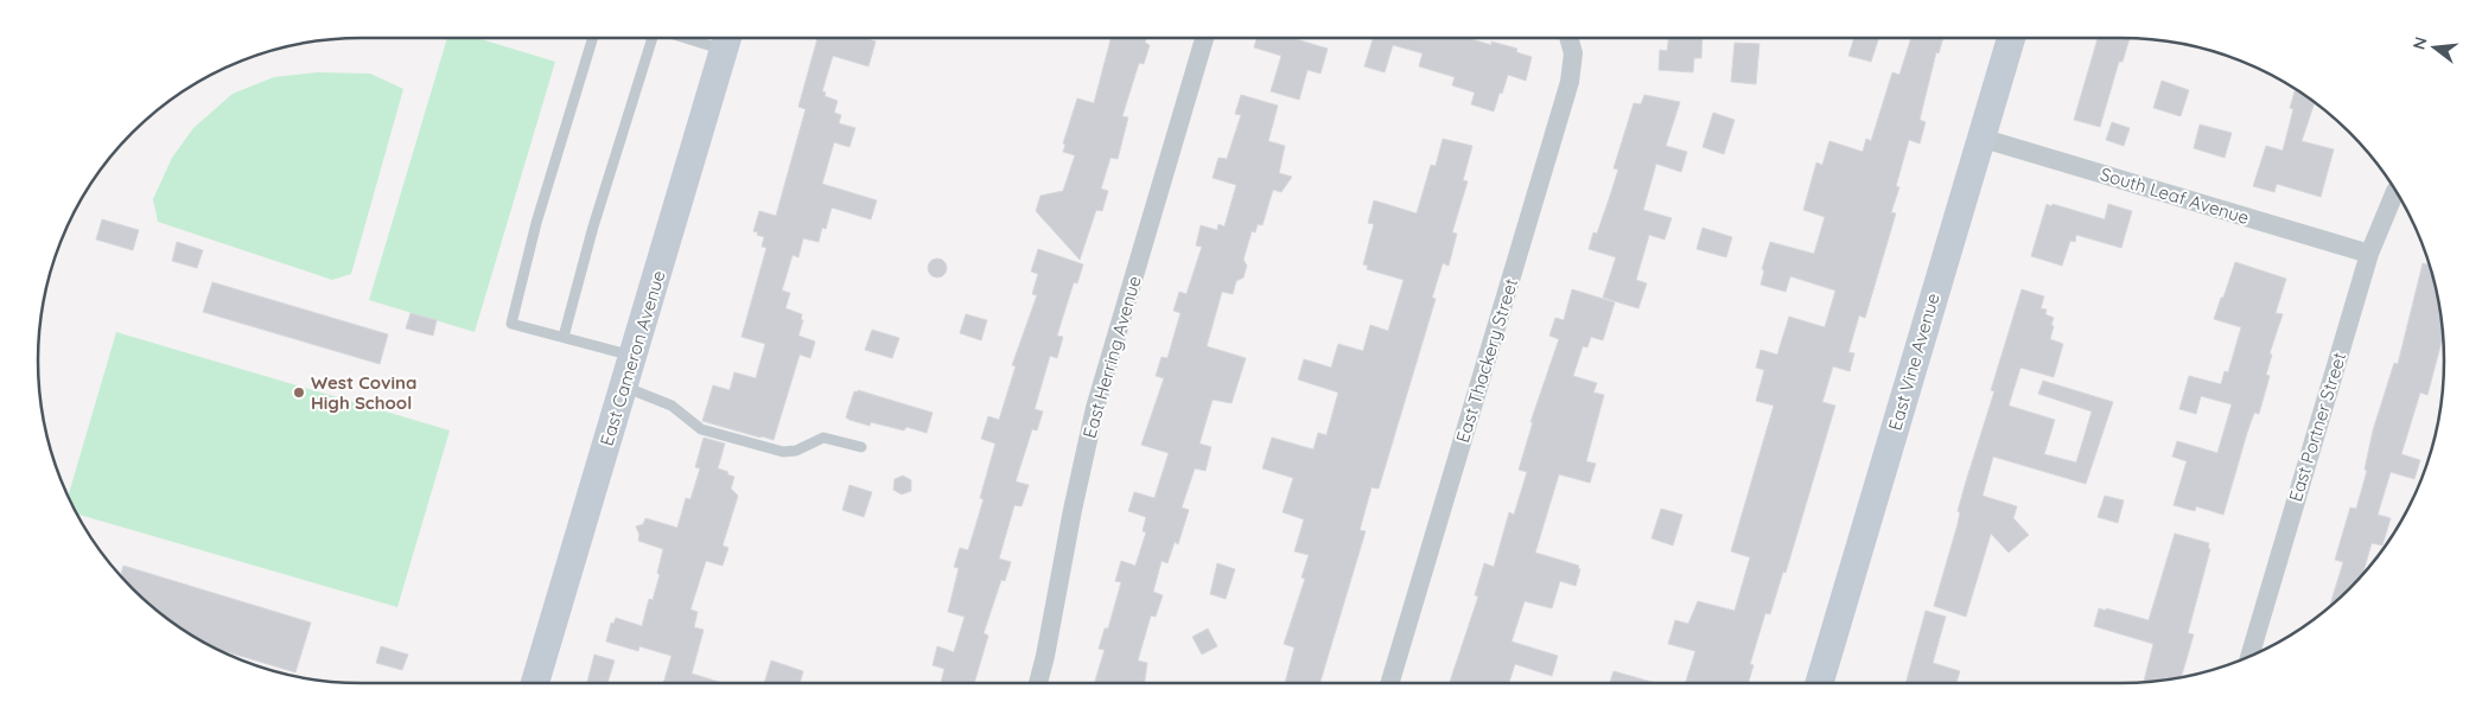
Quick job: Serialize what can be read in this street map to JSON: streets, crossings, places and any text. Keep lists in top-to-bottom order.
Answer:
{
  "streets": {
    "street": [
      "South Leaf Avenue",
      "East Herring Avenue",
      "East Cameron Avenue",
      "East Thackery Street",
      "East Vine Avenue",
      "East Portner Street"
    ]
  },
  "crossings": [
    ["South Leaf Avenue", "East Vine Avenue"],
    ["South Leaf Avenue", "East Portner Street"]
  ],
  "places": ["West Covina High School"],
  "north": "left"
}
